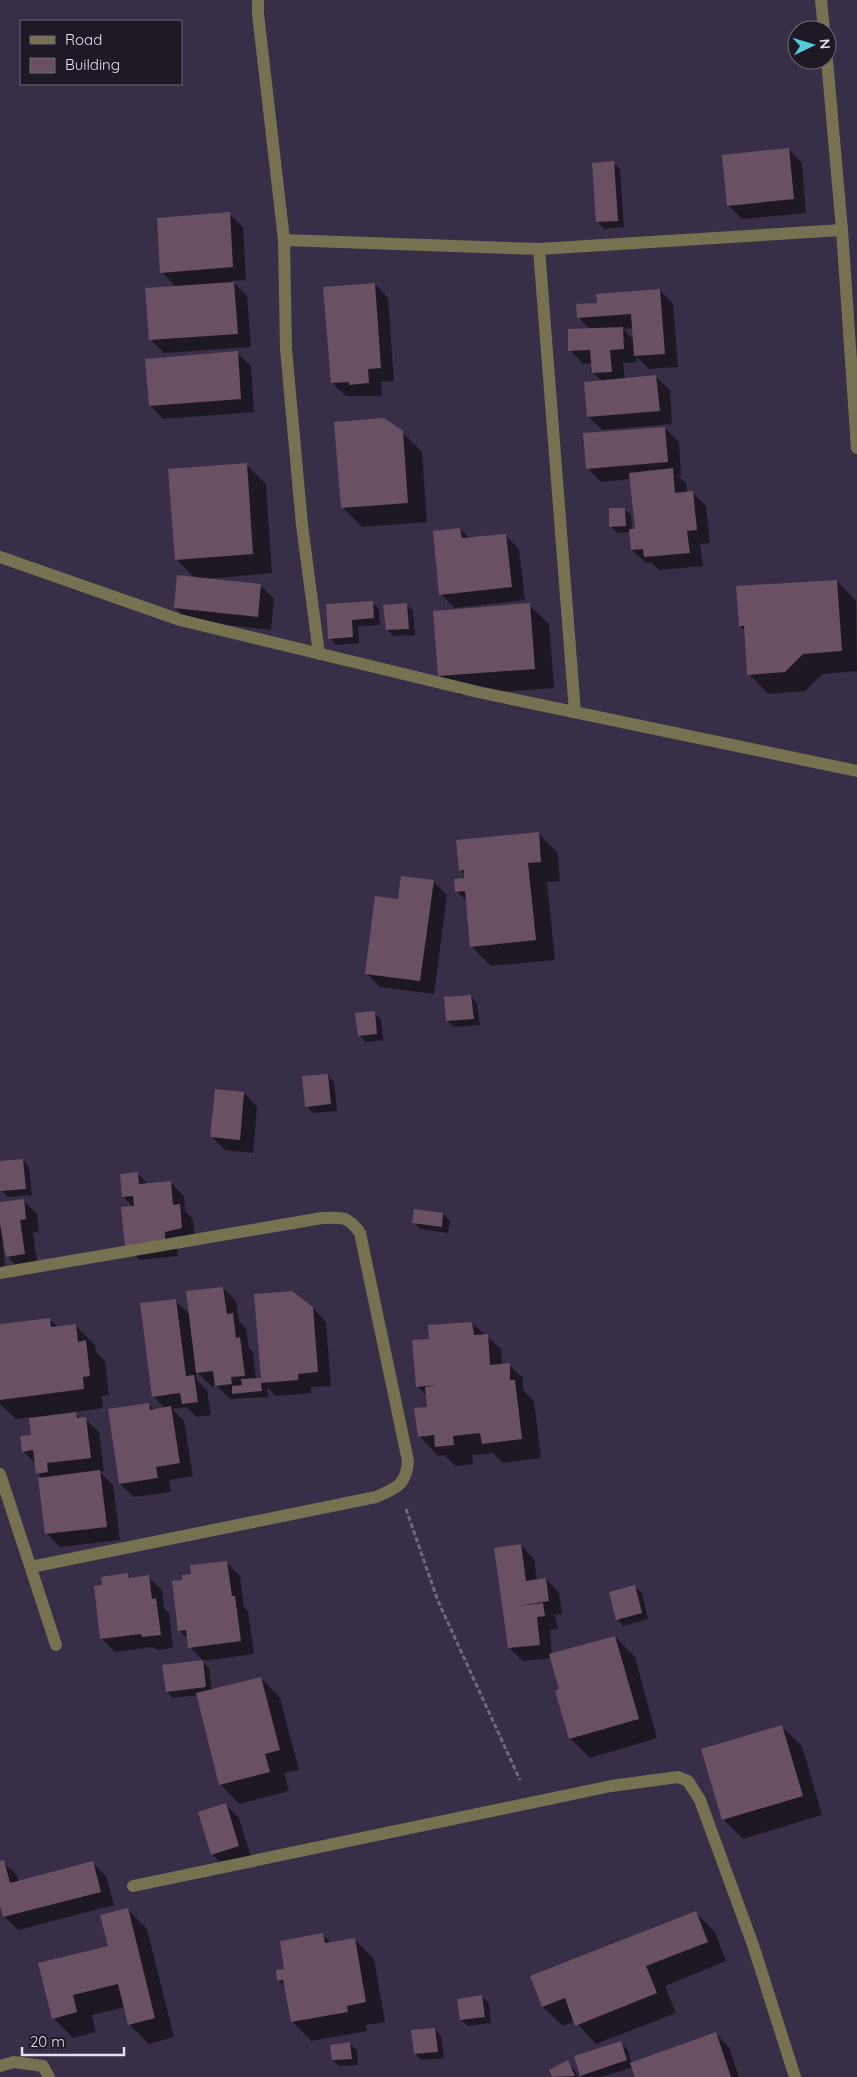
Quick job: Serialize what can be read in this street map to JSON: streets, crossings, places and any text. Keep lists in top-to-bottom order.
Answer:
{
  "legend": ["Road", "Building"],
  "scale_bar": "20 m",
  "north": "right"
}
